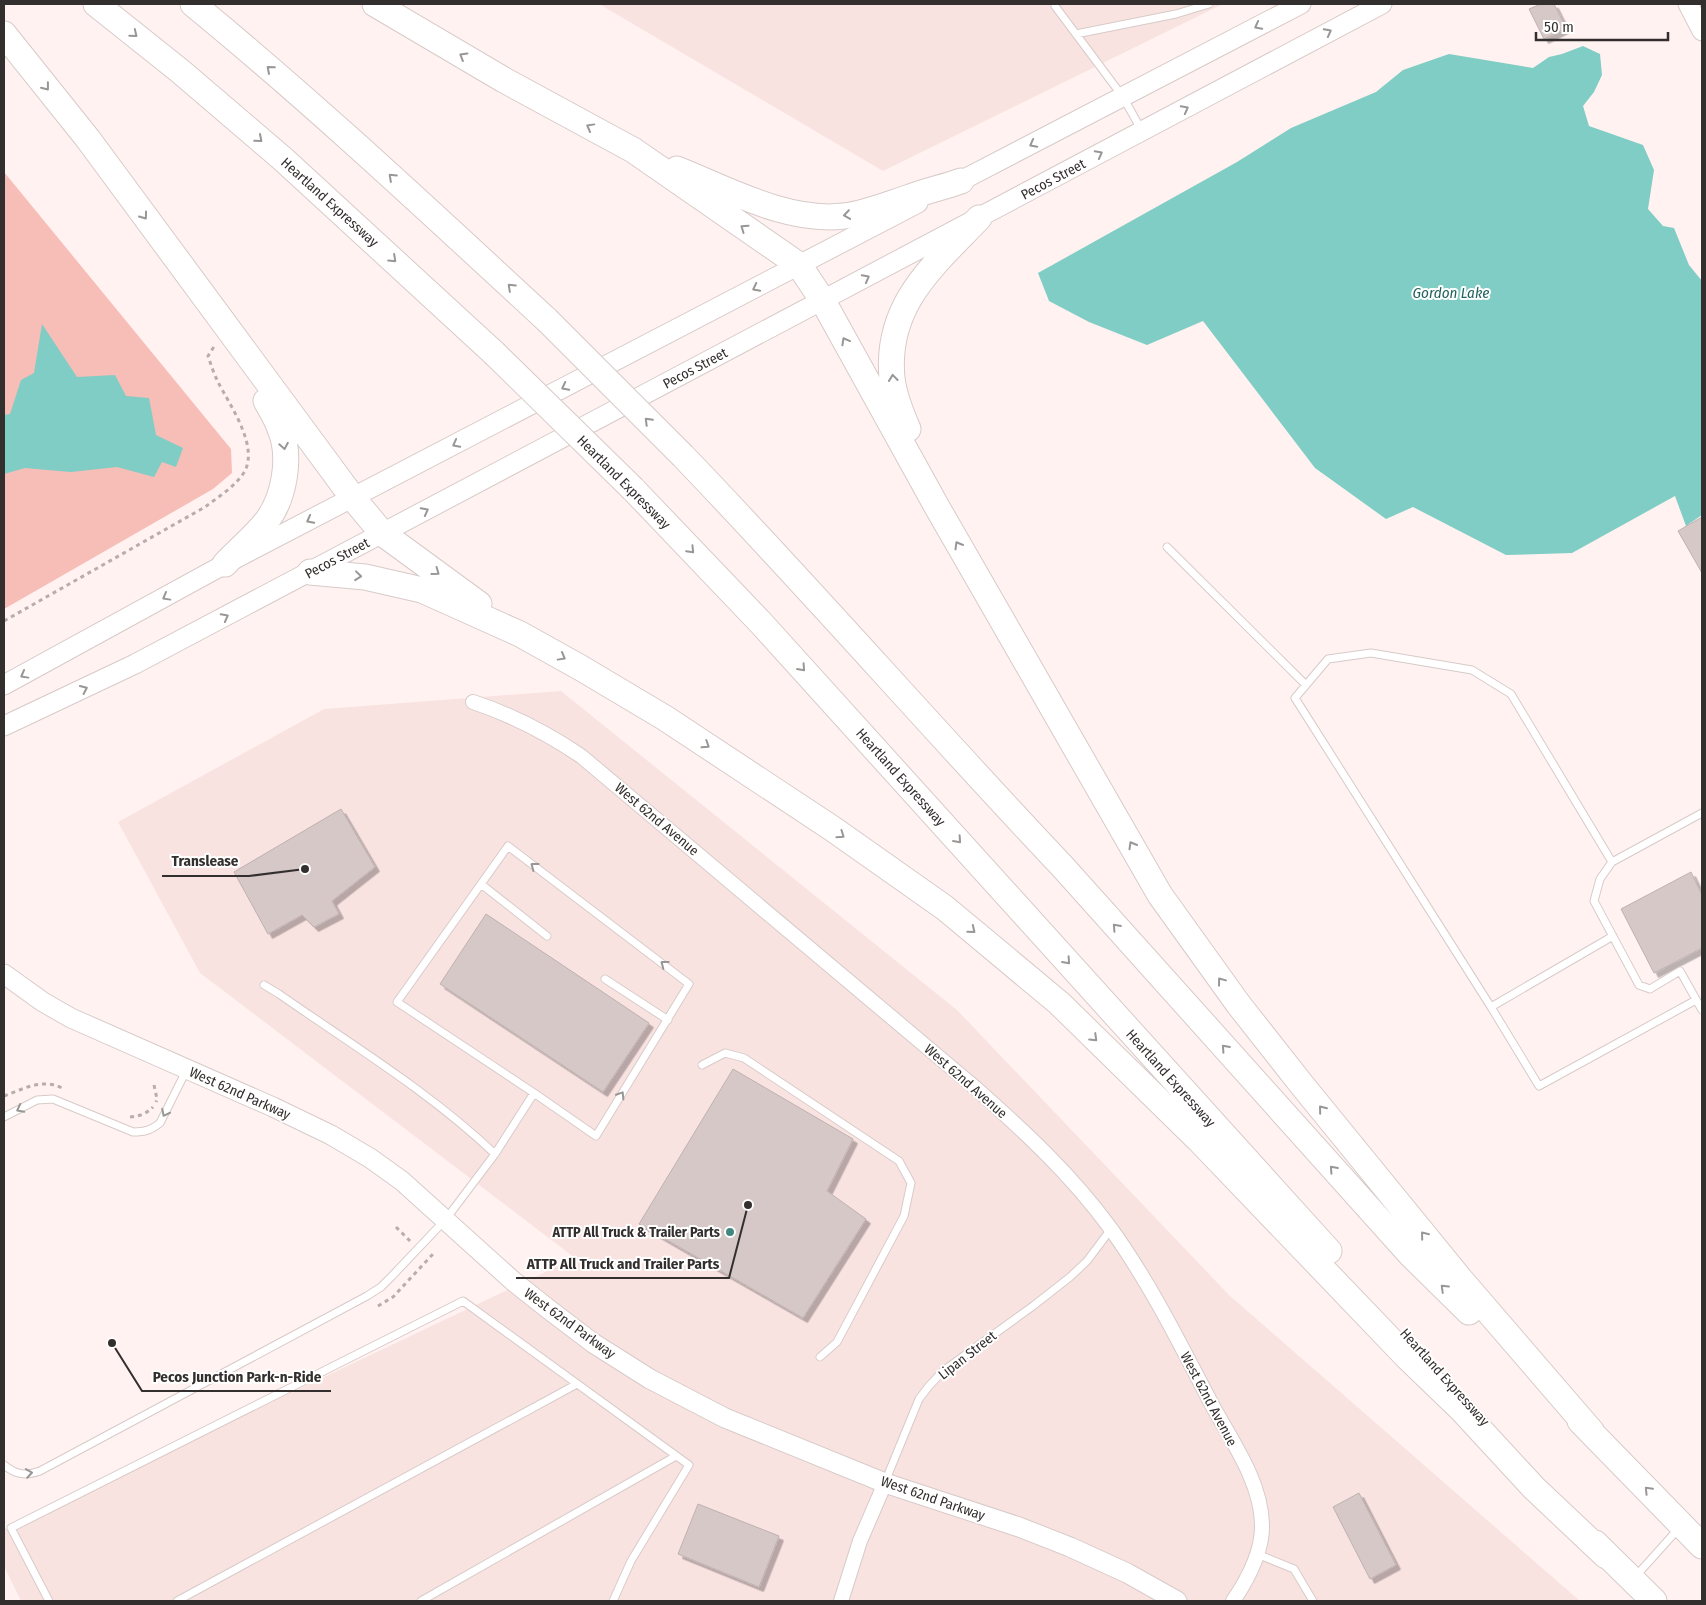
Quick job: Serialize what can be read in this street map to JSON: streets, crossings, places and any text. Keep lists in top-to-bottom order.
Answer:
{
  "streets": {
    "highway": ["Heartland Expressway"],
    "main road": ["Pecos Street", "West 62nd Parkway"],
    "street": ["West 62nd Avenue", "Lipan Street"]
  },
  "crossings": [
    ["West 62nd Avenue", "Lipan Street"],
    ["West 62nd Parkway", "Lipan Street"]
  ],
  "water": ["Gordon Lake"],
  "places": [
    "Translease",
    "ATTP All Truck and Trailer Parts",
    "ATTP All Truck & Trailer Parts",
    "Pecos Junction Park-n-Ride"
  ],
  "scale_bar": "50 m"
}
